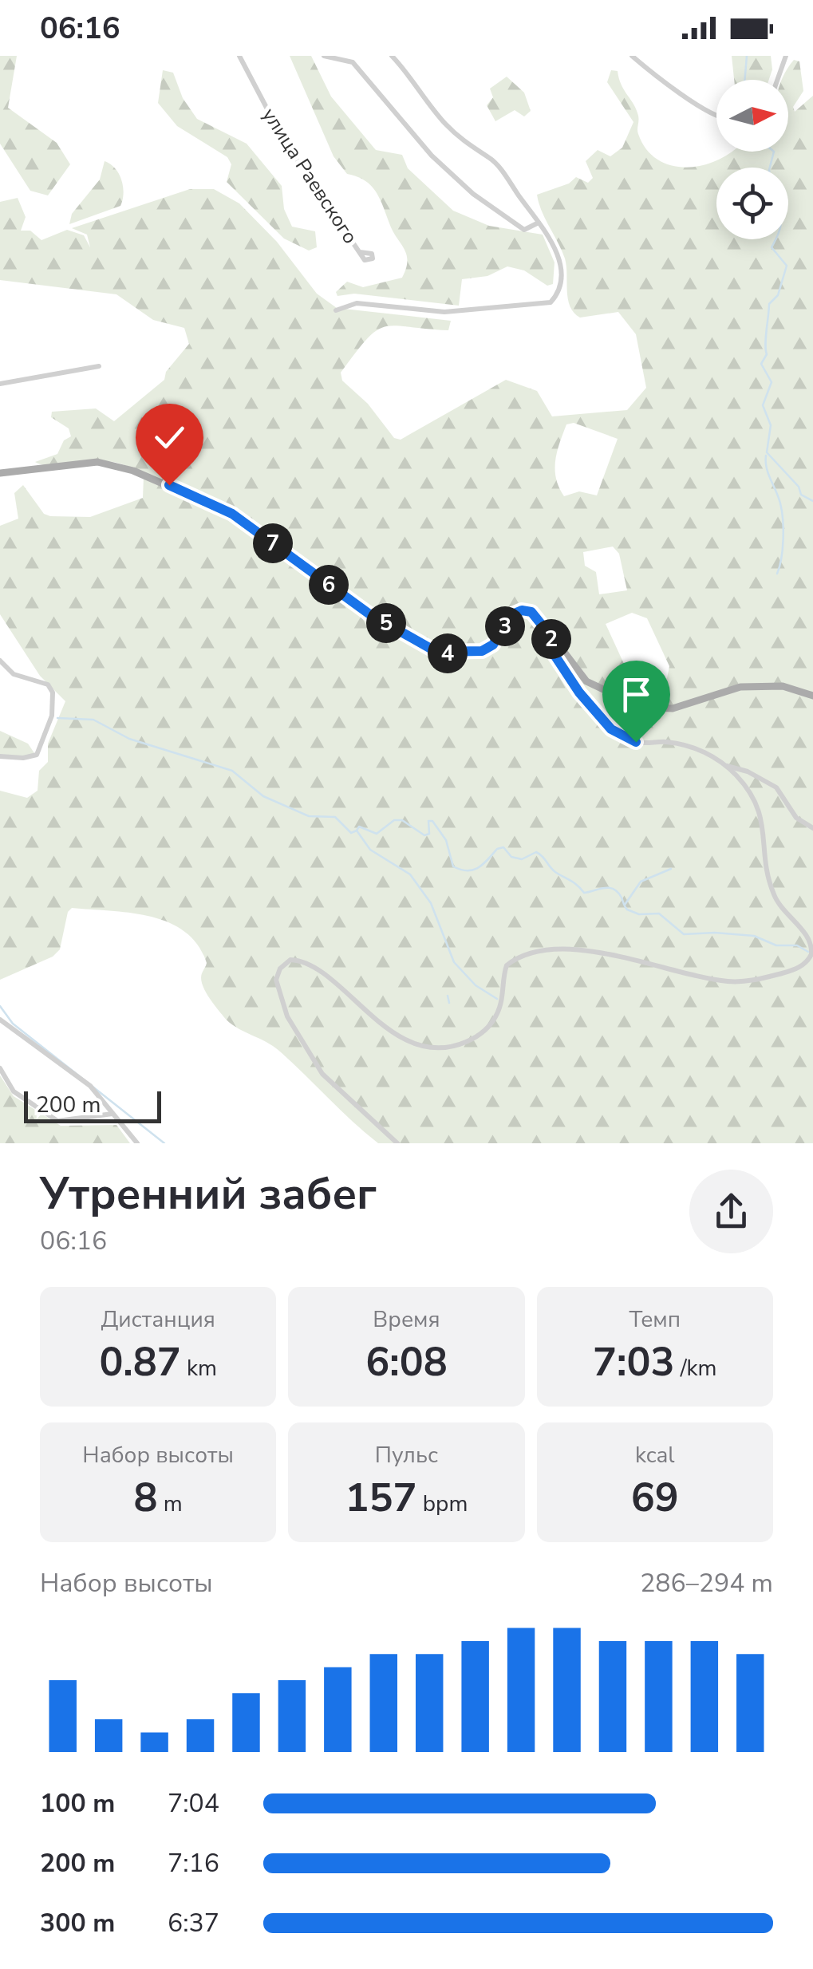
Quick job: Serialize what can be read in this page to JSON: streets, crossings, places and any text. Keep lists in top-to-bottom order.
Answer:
{
  "streets": {
    "street": ["улица Раевского"]
  },
  "scale_bar": "200 m",
  "north": "right",
  "page": {
    "status": "06:16",
    "pins": [
      "7",
      "6",
      "5",
      "3",
      "2",
      "4"
    ],
    "scale": "200 m",
    "heading": ["Утренний забег", "06:16"],
    "stats": [
      ["Дистанция", "0.87 km"],
      ["Время", "6:08"],
      ["Темп", "7:03 /km"],
      ["Набор высоты", "8 m"],
      ["Пульс", "157 bpm"],
      ["kcal", "69"]
    ],
    "chart": ["Набор высоты", "286–294 m"],
    "list": [
      {
        "name": "100 m",
        "note": "7:04"
      },
      {
        "name": "200 m",
        "note": "7:16"
      },
      {
        "name": "300 m",
        "note": "6:37"
      }
    ]
  }
}
